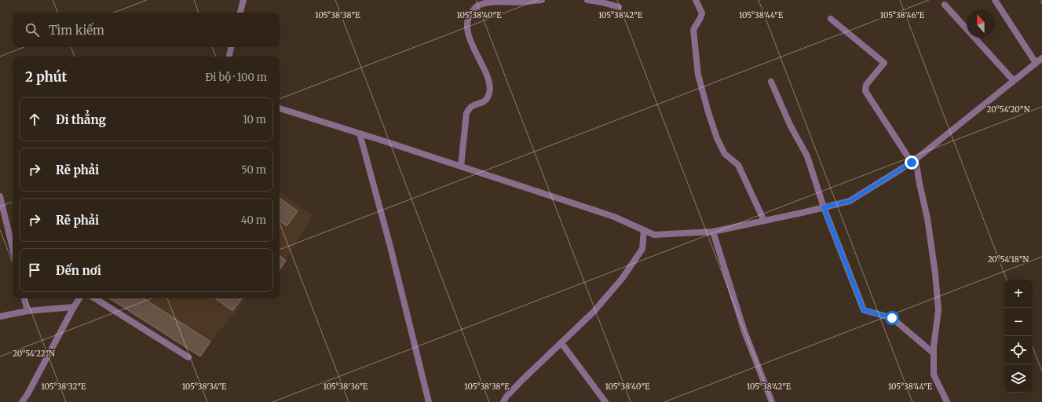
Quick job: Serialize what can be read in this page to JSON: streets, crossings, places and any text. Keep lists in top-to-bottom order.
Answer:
{
  "north": "top",
  "page": {
    "search": "Tìm kiếm",
    "heading": ["2 phút", "Đi bộ · 100 m"],
    "list": [
      ["Đi thẳng", "10 m"],
      ["Rẽ phải", "50 m"],
      ["Rẽ phải", "40 m"],
      "Đến nơi"
    ],
    "map_buttons": ["+", "−"]
  },
  "coordinates": [
    "105°38'38\"E",
    "105°38'40\"E",
    "105°38'42\"E",
    "105°38'44\"E",
    "105°38'46\"E",
    "20°54'20\"N",
    "20°54'18\"N",
    "20°54'22\"N",
    "105°38'32\"E",
    "105°38'34\"E",
    "105°38'36\"E"
  ]
}
